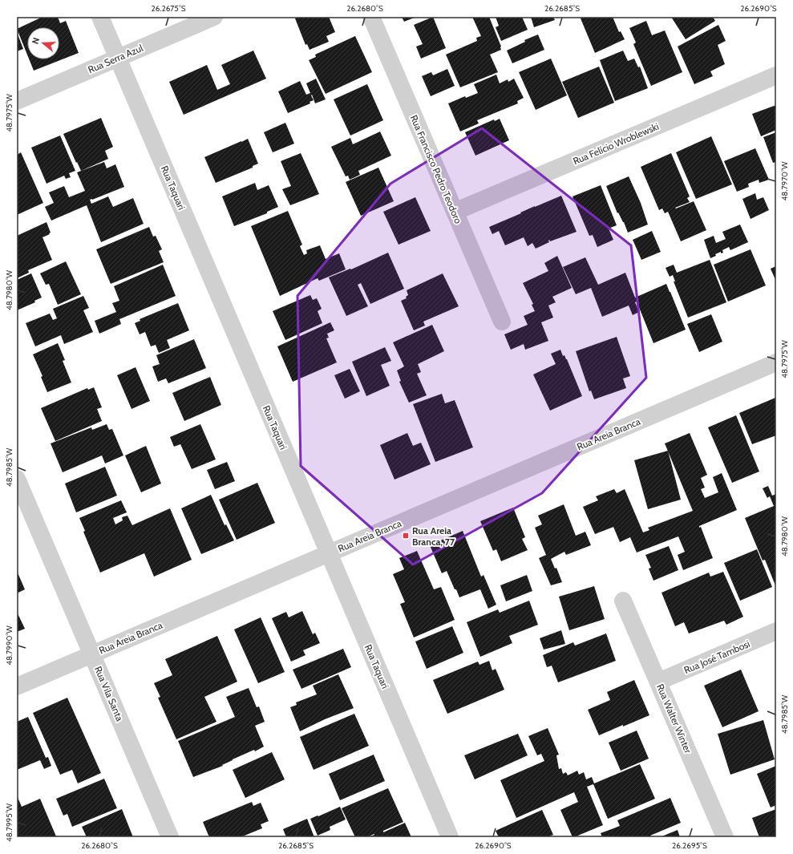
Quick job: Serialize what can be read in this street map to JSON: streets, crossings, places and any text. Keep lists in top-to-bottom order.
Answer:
{
  "streets": {
    "street": [
      "Rua Serra Azul",
      "Rua Felício Wroblewski",
      "Rua Francisco Pedro Teodoro",
      "Rua Taquari",
      "Rua Areia Branca",
      "Rua José Tambosi",
      "Rua Vila Santa",
      "Rua Walter Winter"
    ]
  },
  "crossings": [
    ["Rua Serra Azul", "Rua Taquari"],
    ["Rua Felício Wroblewski", "Rua Francisco Pedro Teodoro"],
    ["Rua Taquari", "Rua Areia Branca"],
    ["Rua Areia Branca", "Rua Vila Santa"],
    ["Rua José Tambosi", "Rua Walter Winter"]
  ],
  "places": {
    "transit": ["Rua Areia Branca, 77"]
  },
  "north": "left",
  "coordinates": [
    "26.2675°S",
    "26.2680°S",
    "26.2685°S",
    "26.2690°S",
    "48.7975°W",
    "48.7970°W",
    "48.7980°W",
    "48.7985°W",
    "48.7990°W",
    "48.7995°W",
    "26.2695°S"
  ]
}
